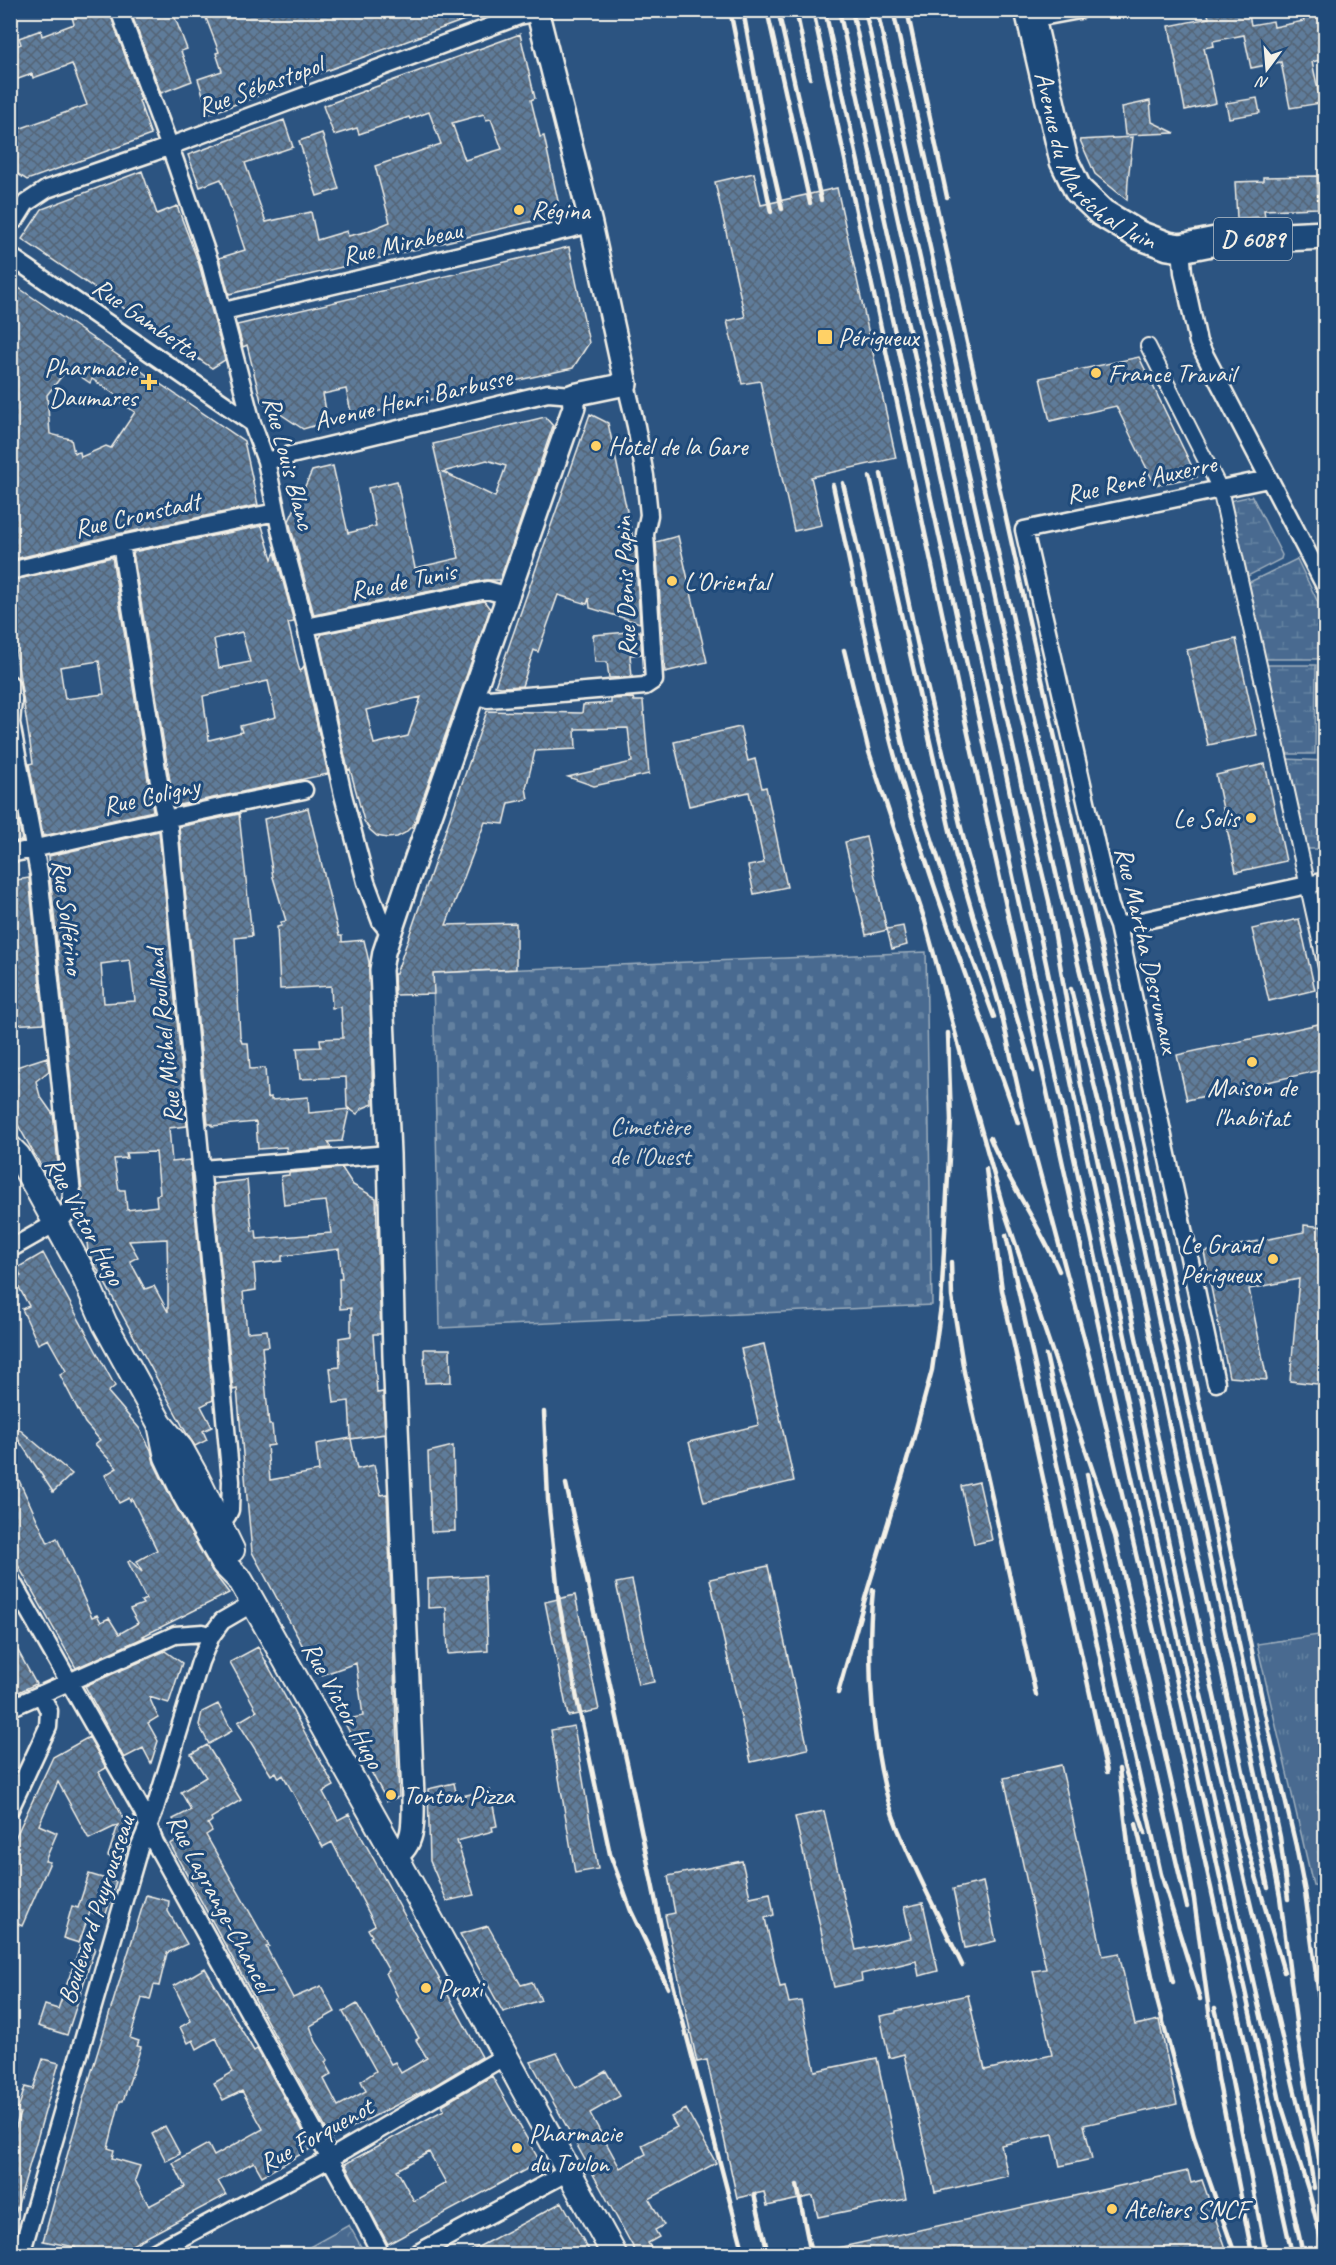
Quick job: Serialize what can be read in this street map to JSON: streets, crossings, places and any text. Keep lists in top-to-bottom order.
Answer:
{
  "streets": {
    "main road": ["Avenue du Maréchal Juin", "D 6089", "Rue Victor Hugo"],
    "street": [
      "Rue Sébastopol",
      "Rue Mirabeau",
      "Rue Gambetta",
      "Avenue Henri Barbusse",
      "Rue Louis Blanc",
      "Rue René Auxerre",
      "Rue Cronstadt",
      "Rue de Tunis",
      "Rue Denis Papin",
      "Rue Coligny",
      "Rue Solférino",
      "Rue Martha Desrumaux",
      "Rue Michel Roulland",
      "Rue Lagrange-Chancel",
      "Boulevard Puyrousseau",
      "Rue Forquenot"
    ]
  },
  "crossings": [
    ["Rue Sébastopol", "Rue Louis Blanc"],
    ["Rue Mirabeau", "Rue Louis Blanc"],
    ["Rue Gambetta", "Rue Louis Blanc"],
    ["Avenue Henri Barbusse", "Rue Louis Blanc"],
    ["Rue Louis Blanc", "Rue Cronstadt"],
    ["Rue Louis Blanc", "Rue de Tunis"],
    ["Rue René Auxerre", "Rue Martha Desrumaux"],
    ["Rue Cronstadt", "Rue Michel Roulland"],
    ["Rue Coligny", "Rue Solférino"],
    ["Rue Coligny", "Rue Michel Roulland"],
    ["Rue Solférino", "Rue Victor Hugo"],
    ["Rue Michel Roulland", "Rue Victor Hugo"],
    ["Rue Victor Hugo", "Boulevard Puyrousseau"],
    ["Rue Victor Hugo", "Rue Forquenot"],
    ["Rue Lagrange-Chancel", "Boulevard Puyrousseau"],
    ["Rue Lagrange-Chancel", "Rue Forquenot"]
  ],
  "parks": ["Cimetière de l'Ouest"],
  "places": {
    "other": [
      "Régina",
      "France Travail",
      "Hotel de la Gare",
      "L'Oriental",
      "Le Solis",
      "Maison de l'habitat",
      "Le Grand Périgueux",
      "Tonton Pizza",
      "Proxi",
      "Pharmacie du Toulon",
      "Ateliers SNCF"
    ],
    "transit": ["Périgueux"],
    "health": ["Pharmacie Daumares"]
  },
  "north": "bottom"
}
